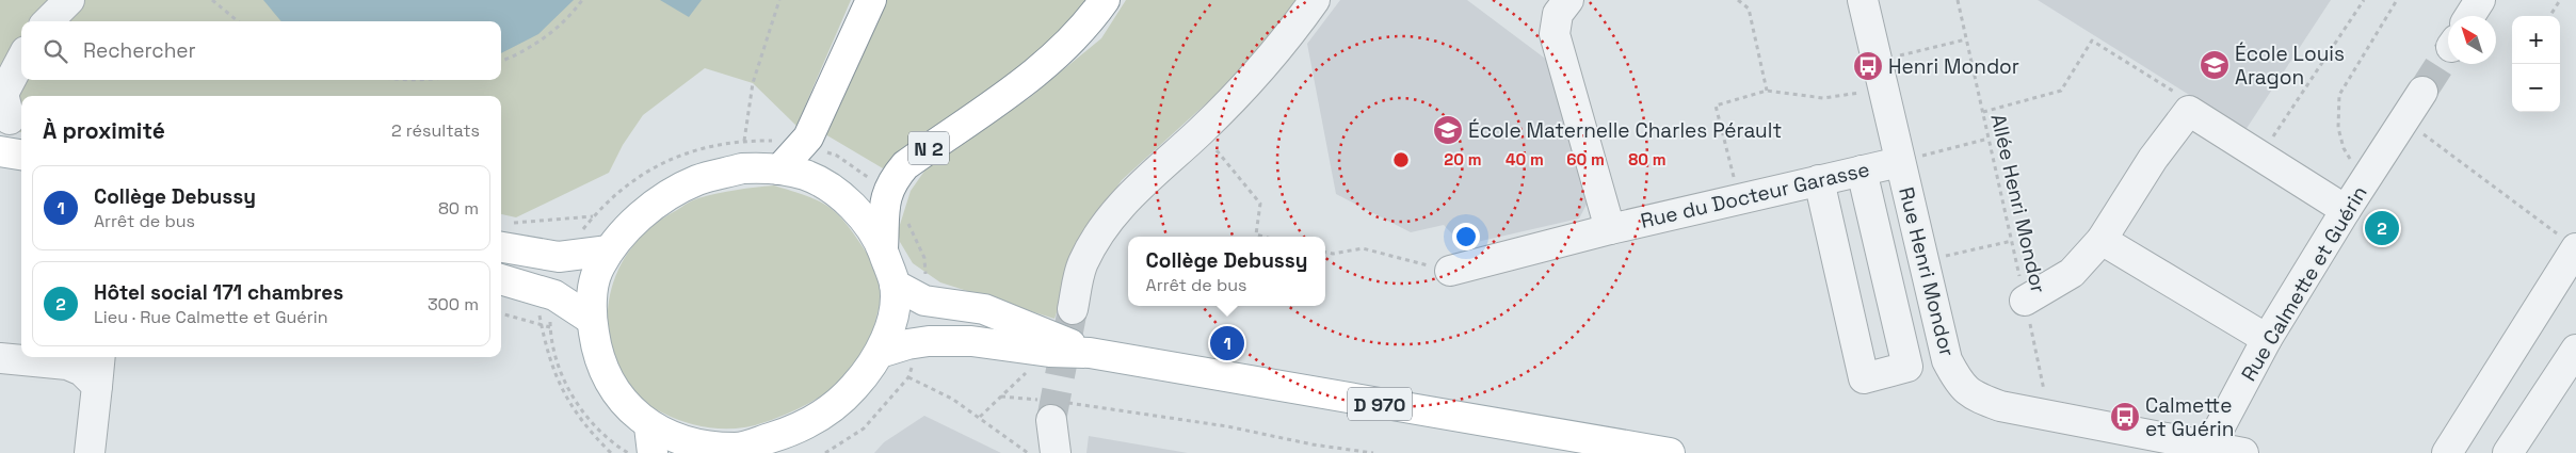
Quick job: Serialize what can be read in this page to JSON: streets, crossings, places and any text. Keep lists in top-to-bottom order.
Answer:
{
  "streets": {
    "main road": ["N 2", "D 970"],
    "street": ["Rue du Docteur Garasse", "Rue Henri Mondor", "Rue Calmette et Guérin"],
    "path": ["Allée Henri Mondor"]
  },
  "crossings": [
    ["Rue du Docteur Garasse", "Rue Henri Mondor"],
    ["Allée Henri Mondor", "Rue Henri Mondor"],
    ["Rue Henri Mondor", "Rue Calmette et Guérin"]
  ],
  "places": {
    "school or university": ["École Louis Aragon", "École Maternelle Charles Pérault"],
    "bus stop": ["Henri Mondor", "Calmette et Guérin"]
  },
  "north": "top left",
  "page": {
    "map_buttons": ["+", "−"],
    "search": "Rechercher",
    "heading": ["À proximité", "2 résultats"],
    "list": [
      {
        "mark": "1",
        "name": "Collège Debussy",
        "note": "Arrêt de bus",
        "value": "80 m"
      },
      {
        "mark": "2",
        "name": "Hôtel social 171 chambres",
        "note": "Lieu · Rue Calmette et Guérin",
        "value": "300 m"
      }
    ],
    "pins": ["2", "1"],
    "popup": ["Collège Debussy", "Arrêt de bus"]
  },
  "rings": [
    "20 m",
    "40 m",
    "60 m",
    "80 m"
  ]
}
